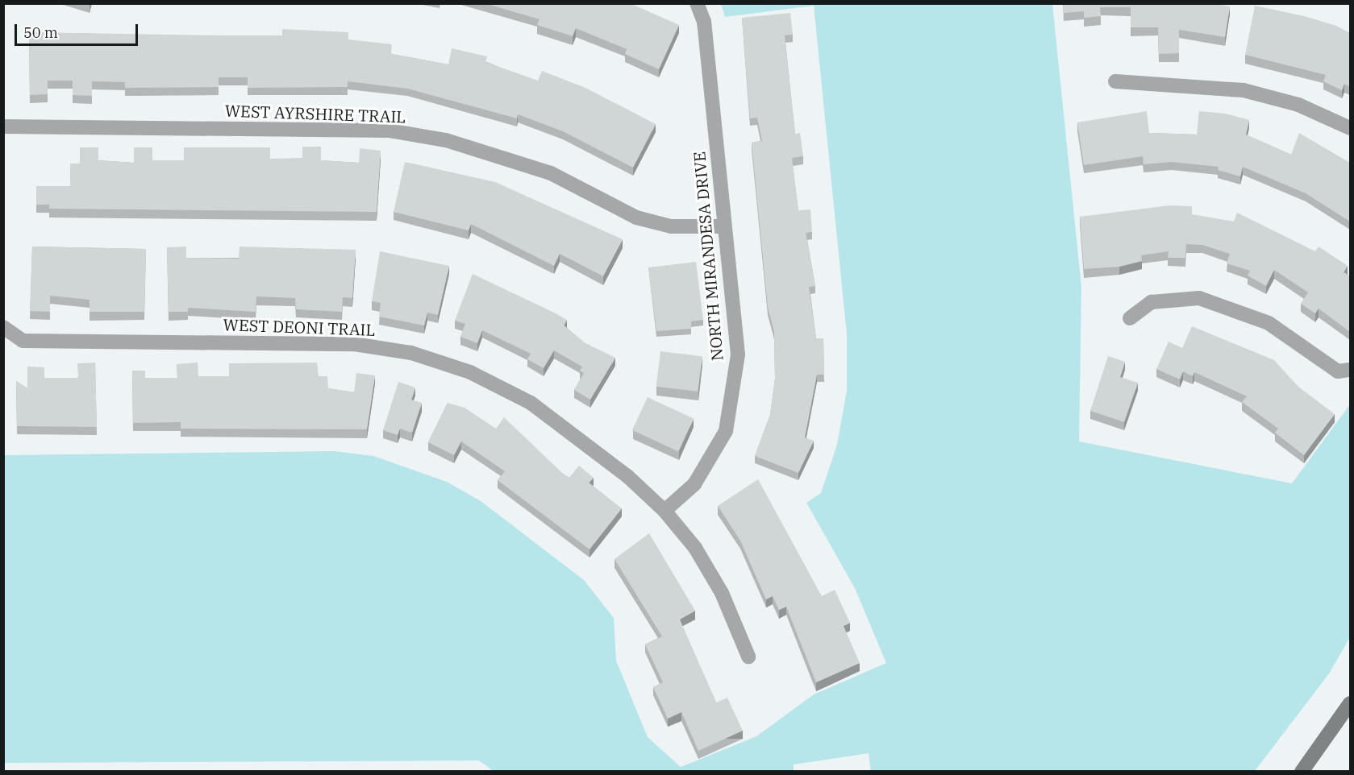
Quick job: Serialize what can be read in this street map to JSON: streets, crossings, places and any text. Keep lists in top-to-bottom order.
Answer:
{
  "streets": {
    "street": ["WEST AYRSHIRE TRAIL", "NORTH MIRANDESA DRIVE", "WEST DEONI TRAIL"]
  },
  "crossings": [
    ["WEST AYRSHIRE TRAIL", "NORTH MIRANDESA DRIVE"],
    ["NORTH MIRANDESA DRIVE", "WEST DEONI TRAIL"]
  ],
  "scale_bar": "50 m"
}
